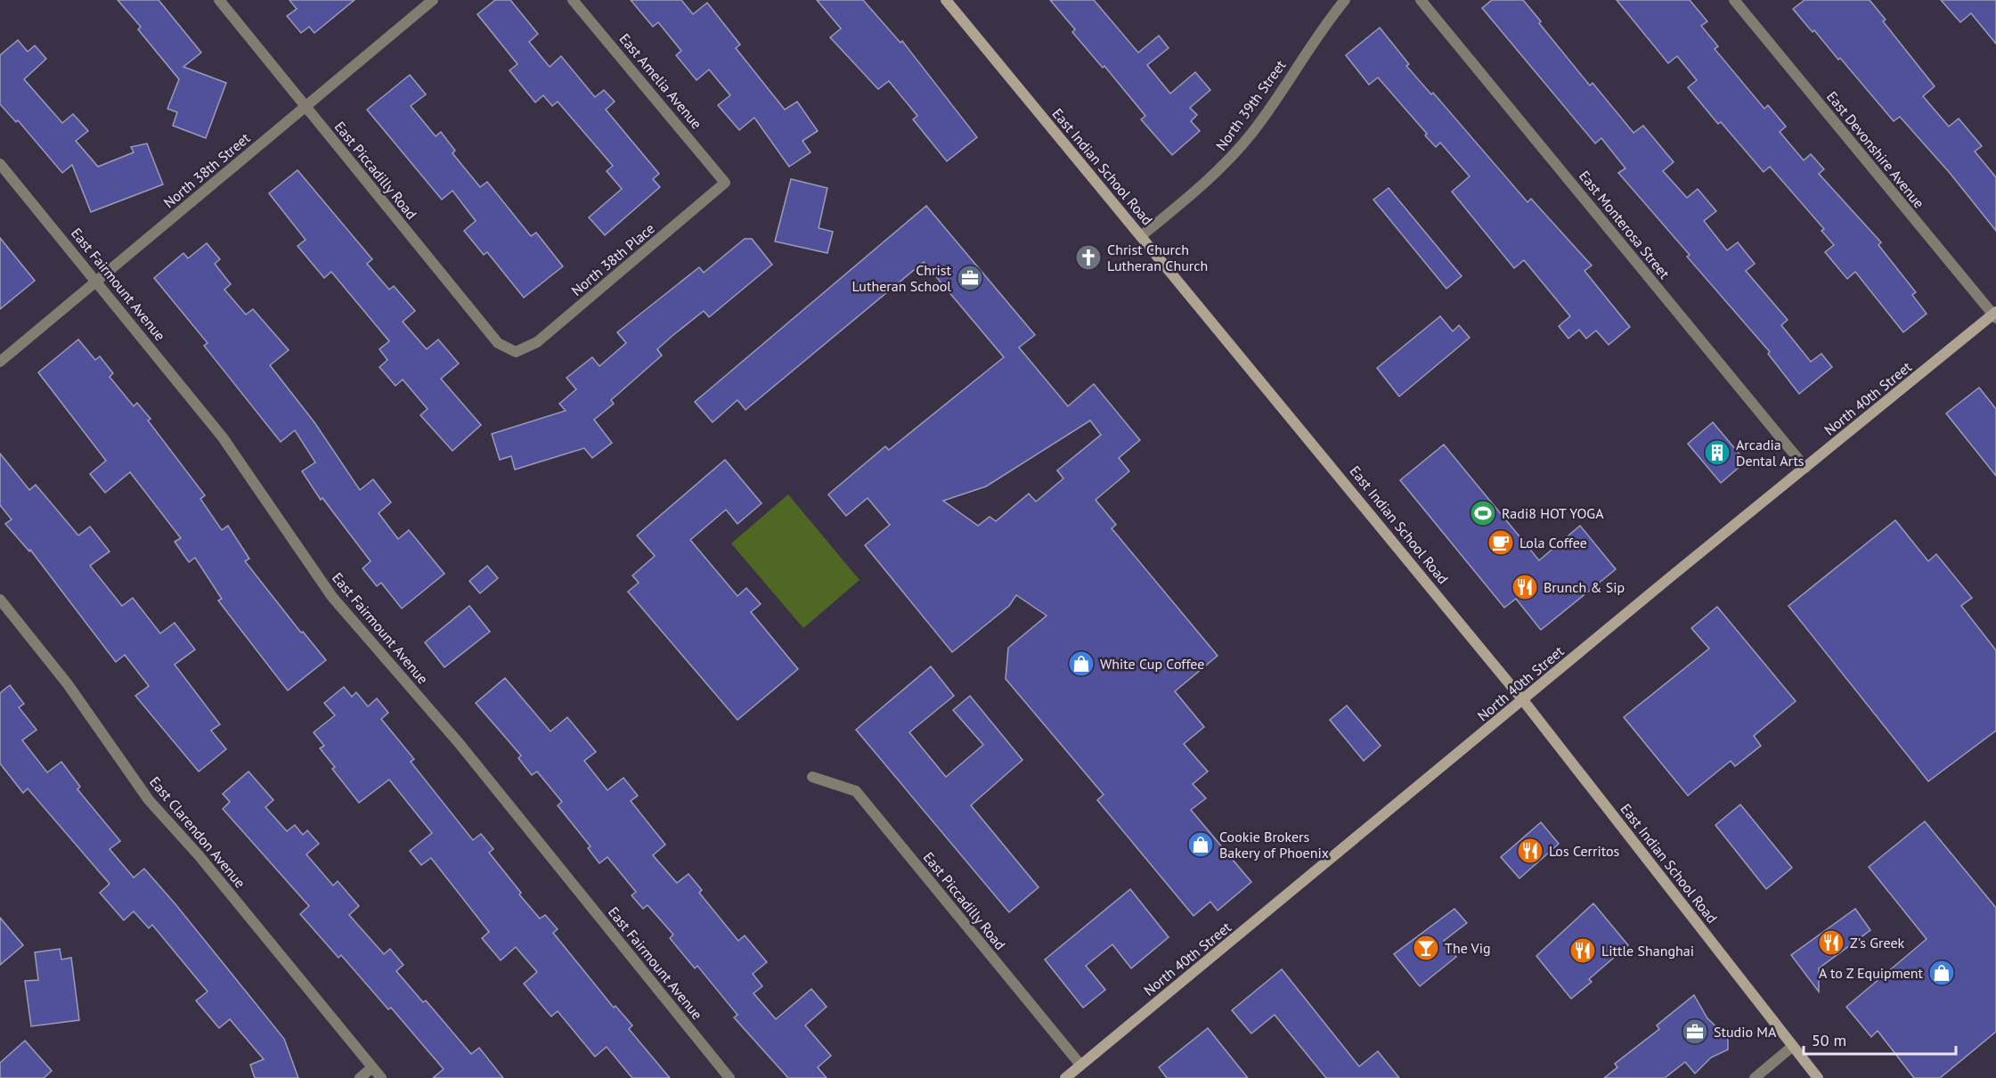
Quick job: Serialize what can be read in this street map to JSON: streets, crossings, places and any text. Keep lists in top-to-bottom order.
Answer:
{
  "streets": {
    "main road": ["East Indian School Road", "North 40th Street"],
    "street": [
      "East Amelia Avenue",
      "North 39th Street",
      "East Devonshire Avenue",
      "North 38th Street",
      "East Piccadilly Road",
      "East Monterosa Street",
      "North 38th Place",
      "East Fairmount Avenue",
      "East Clarendon Avenue"
    ]
  },
  "crossings": [
    ["East Amelia Avenue", "North 38th Place"],
    ["North 39th Street", "East Indian School Road"],
    ["East Devonshire Avenue", "North 40th Street"],
    ["East Indian School Road", "North 40th Street"],
    ["North 38th Street", "East Piccadilly Road"],
    ["North 38th Street", "East Fairmount Avenue"],
    ["East Piccadilly Road", "North 38th Place"],
    ["East Piccadilly Road", "North 40th Street"],
    ["East Monterosa Street", "North 40th Street"]
  ],
  "places": {
    "church": ["Christ Church Lutheran Church"],
    "office": ["Christ Lutheran School", "Studio MA"],
    "building": ["Arcadia Dental Arts"],
    "sports": ["Radi8 HOT YOGA"],
    "cafe": ["Lola Coffee"],
    "restaurant": [
      "Brunch & Sip",
      "Los Cerritos",
      "Z's Greek",
      "Little Shanghai"
    ],
    "shop": ["White Cup Coffee", "Cookie Brokers Bakery of Phoenix", "A to Z Equipment"],
    "bar": ["The Vig"]
  },
  "scale_bar": "50 m"
}
